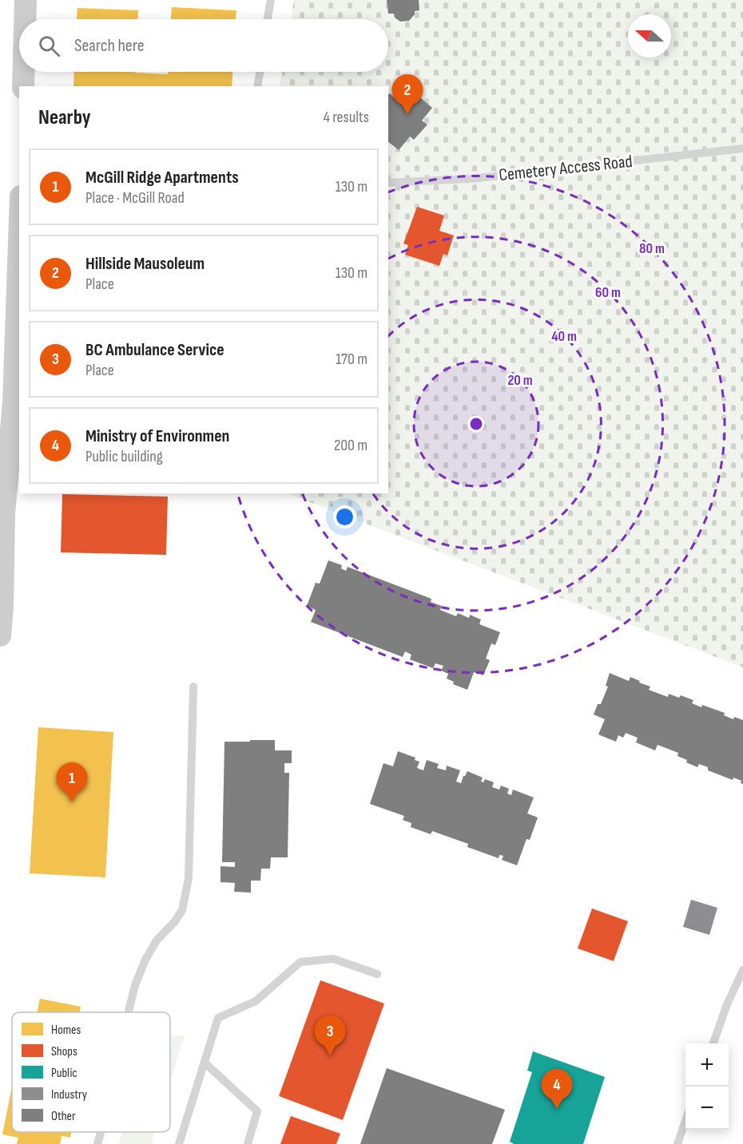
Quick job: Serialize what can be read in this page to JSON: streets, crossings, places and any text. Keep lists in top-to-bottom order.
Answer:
{
  "streets": {
    "lane": ["Cemetery Access Road"]
  },
  "legend": [
    "Homes",
    "Shops",
    "Public",
    "Industry",
    "Other"
  ],
  "north": "left",
  "page": {
    "search": "Search here",
    "pins": [
      "2",
      "1",
      "3",
      "4"
    ],
    "heading": ["Nearby", "4 results"],
    "list": [
      {
        "mark": "1",
        "name": "McGill Ridge Apartments",
        "note": "Place · McGill Road",
        "value": "130 m"
      },
      {
        "mark": "2",
        "name": "Hillside Mausoleum",
        "note": "Place",
        "value": "130 m"
      },
      {
        "mark": "3",
        "name": "BC Ambulance Service",
        "note": "Place",
        "value": "170 m"
      },
      {
        "mark": "4",
        "name": "Ministry of Environmen",
        "note": "Public building",
        "value": "200 m"
      }
    ],
    "map_buttons": ["+", "−"]
  },
  "rings": [
    "80 m",
    "60 m",
    "40 m",
    "20 m"
  ]
}
